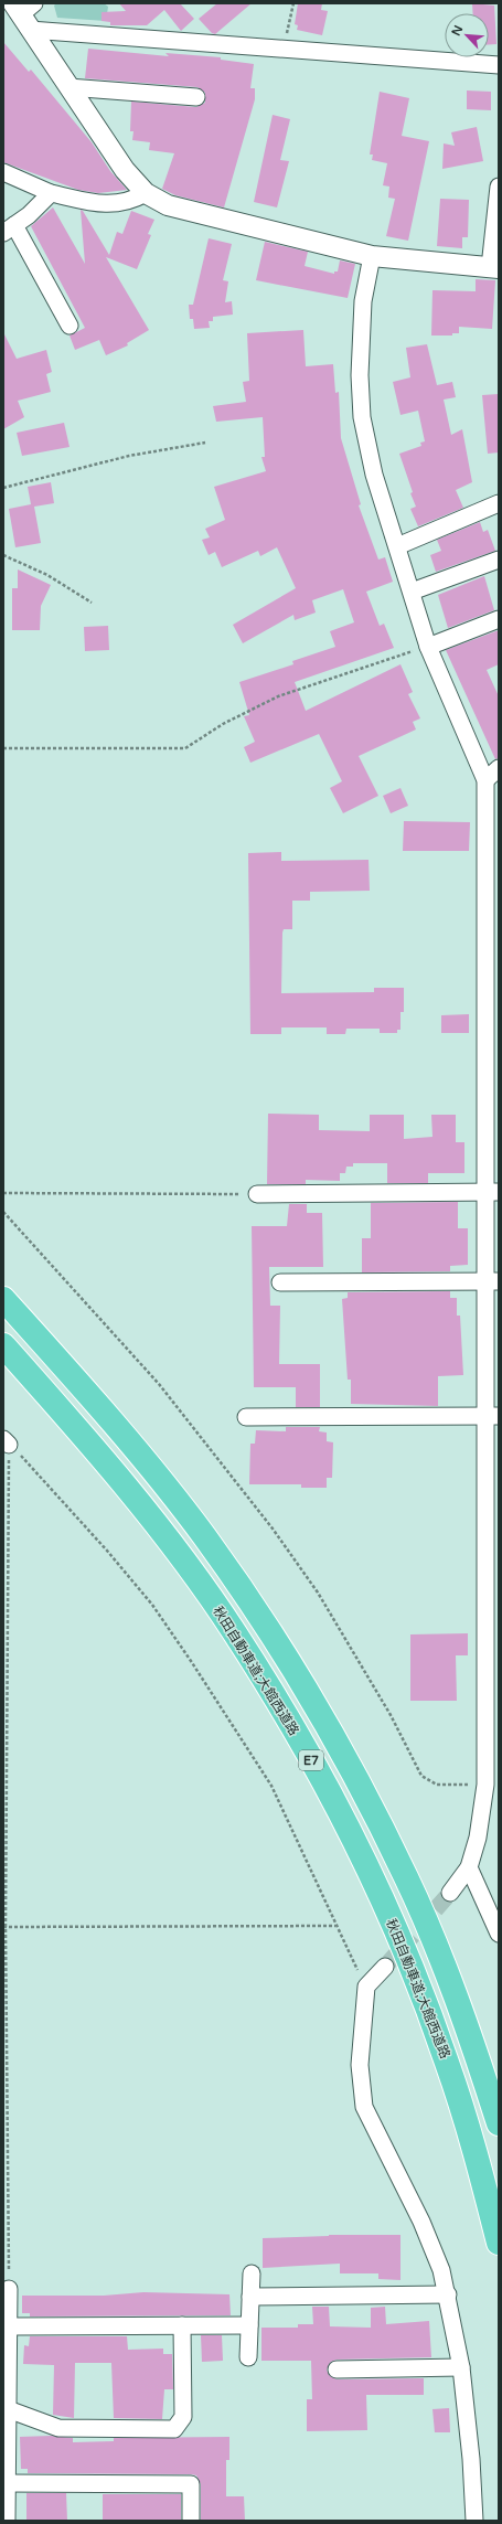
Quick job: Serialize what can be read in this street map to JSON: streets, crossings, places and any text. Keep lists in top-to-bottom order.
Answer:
{
  "streets": {
    "highway": ["秋田自動車道;大館西道路", "E7"]
  },
  "north": "top left"
}
